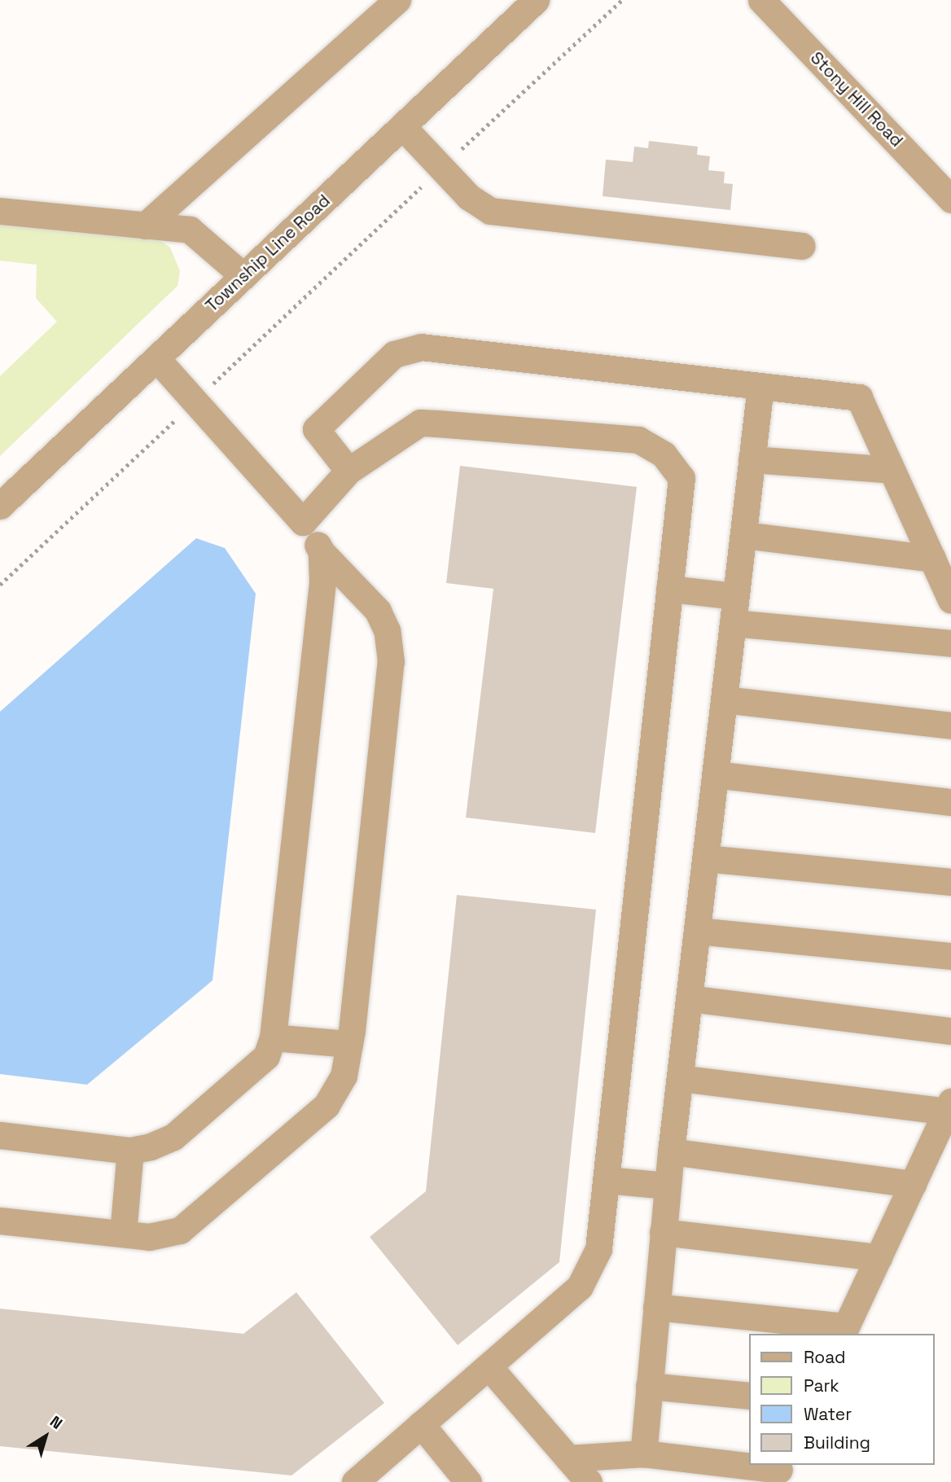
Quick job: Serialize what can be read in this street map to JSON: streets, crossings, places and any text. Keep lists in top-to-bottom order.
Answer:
{
  "streets": {
    "street": ["Stony Hill Road", "Township Line Road"]
  },
  "legend": [
    "Road",
    "Park",
    "Water",
    "Building"
  ],
  "north": "top right"
}
